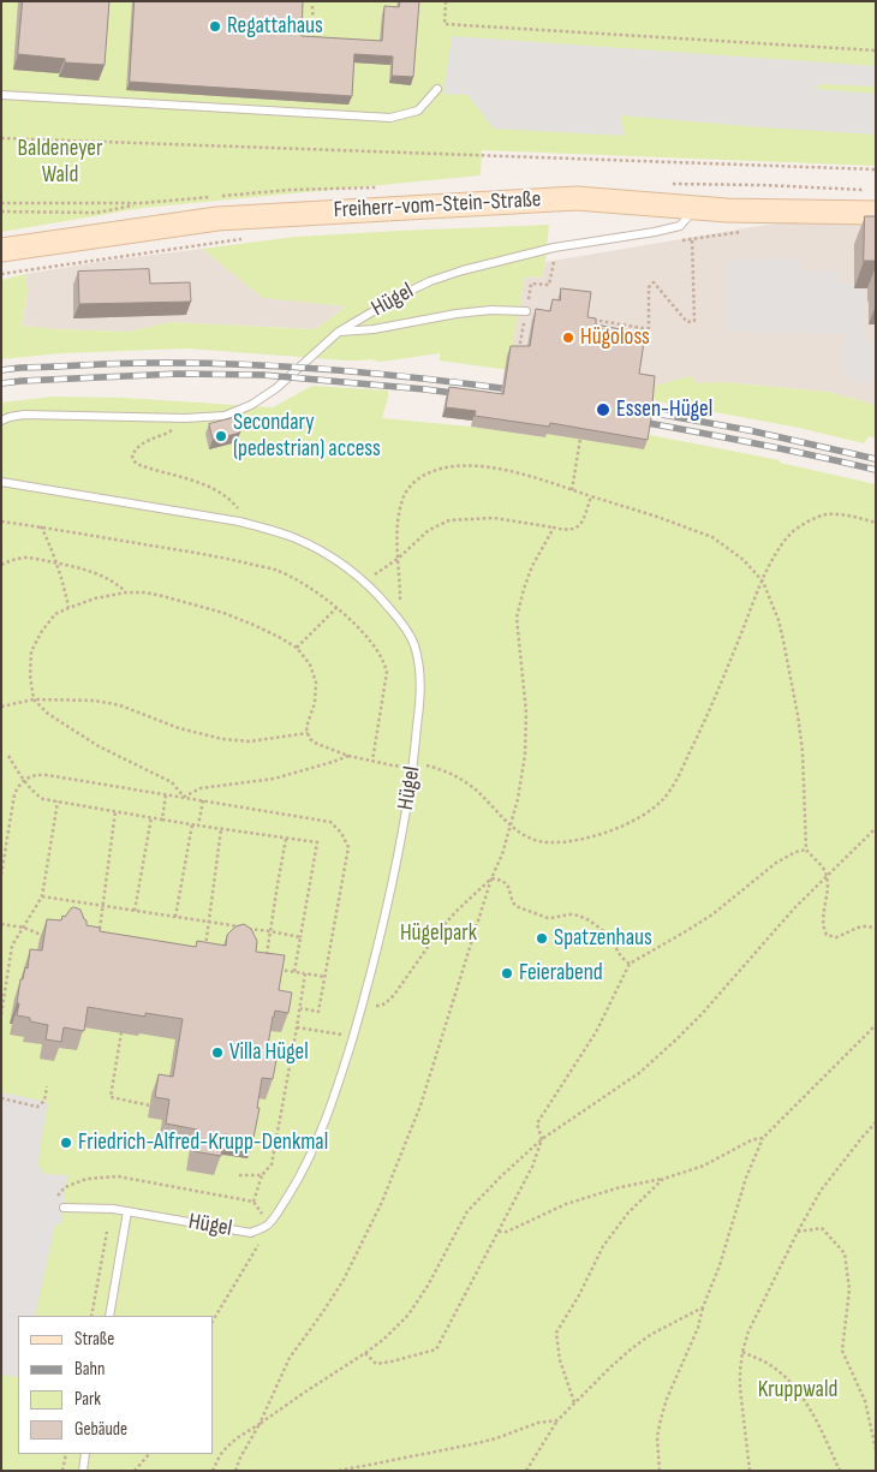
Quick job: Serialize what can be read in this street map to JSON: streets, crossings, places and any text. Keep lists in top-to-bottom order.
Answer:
{
  "streets": {
    "main road": ["Freiherr-vom-Stein-Straße"],
    "lane": ["Hügel"]
  },
  "crossings": [
    ["Freiherr-vom-Stein-Straße", "Hügel"]
  ],
  "parks": ["Baldeneyer Wald", "Hügelpark", "Kruppwald"],
  "places": [
    "Regattahaus",
    "Hügoloss",
    "Essen-Hügel",
    "Secondary (pedestrian) access",
    "Spatzenhaus",
    "Feierabend",
    "Villa Hügel",
    "Friedrich-Alfred-Krupp-Denkmal"
  ],
  "legend": [
    "Straße",
    "Bahn",
    "Park",
    "Gebäude"
  ]
}
